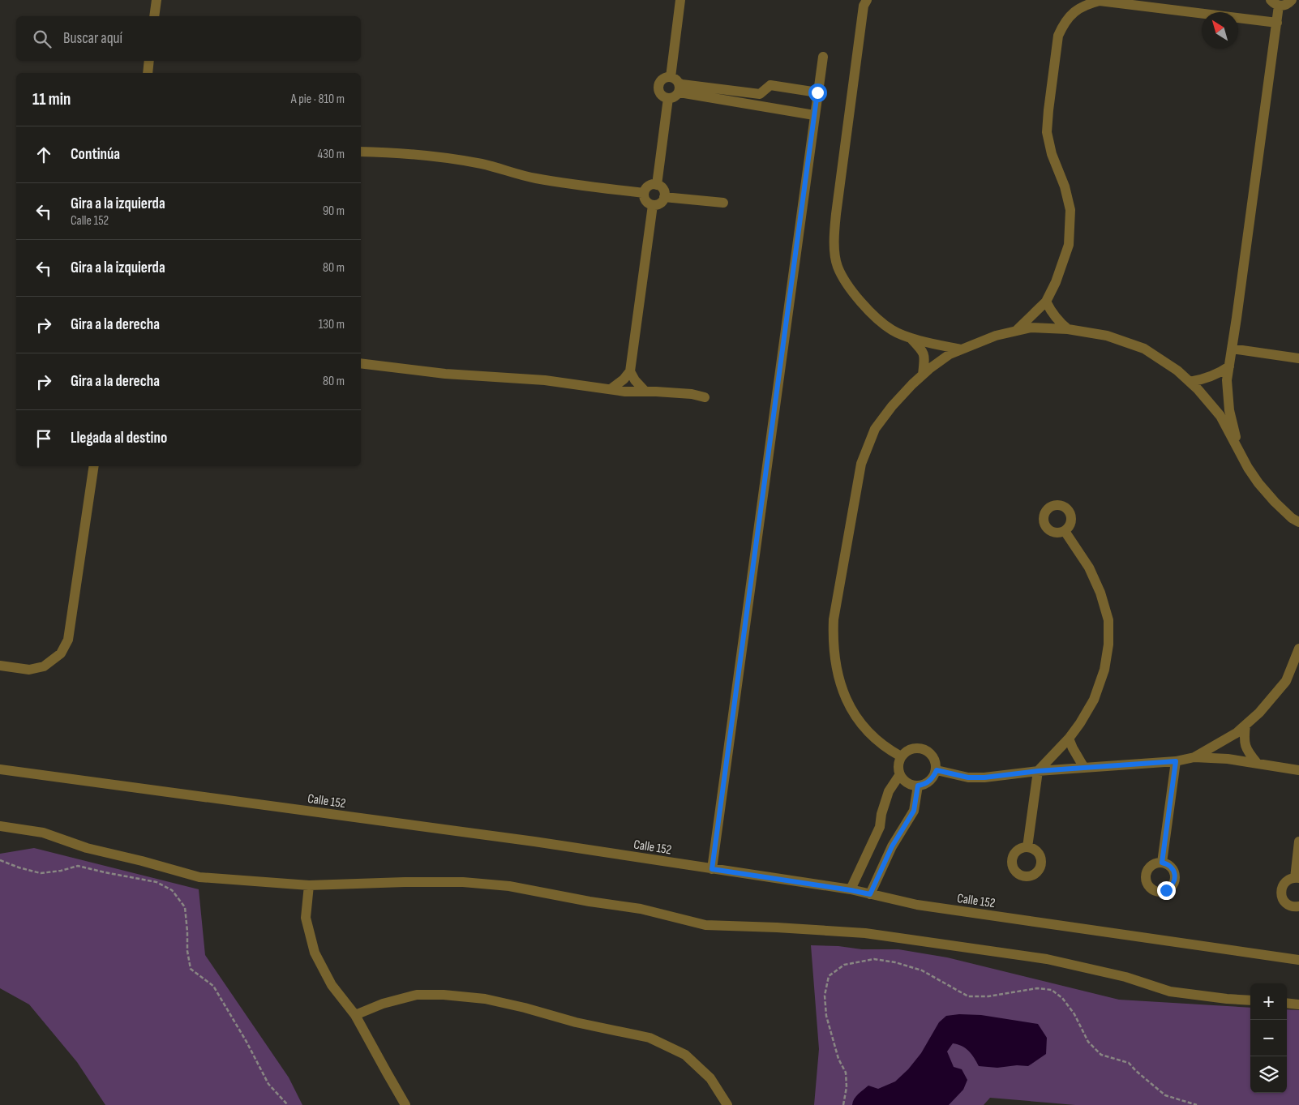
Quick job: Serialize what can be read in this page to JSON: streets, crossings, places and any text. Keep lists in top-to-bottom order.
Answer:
{
  "streets": {
    "street": ["Calle 152"]
  },
  "north": "top left",
  "page": {
    "search": "Buscar aquí",
    "heading": ["11 min", "A pie · 810 m"],
    "list": [
      ["Continúa", "430 m"],
      ["Gira a la izquierda", "Calle 152", "90 m"],
      ["Gira a la izquierda", "80 m"],
      ["Gira a la derecha", "130 m"],
      ["Gira a la derecha", "80 m"],
      "Llegada al destino"
    ],
    "map_buttons": ["+", "−"]
  }
}
